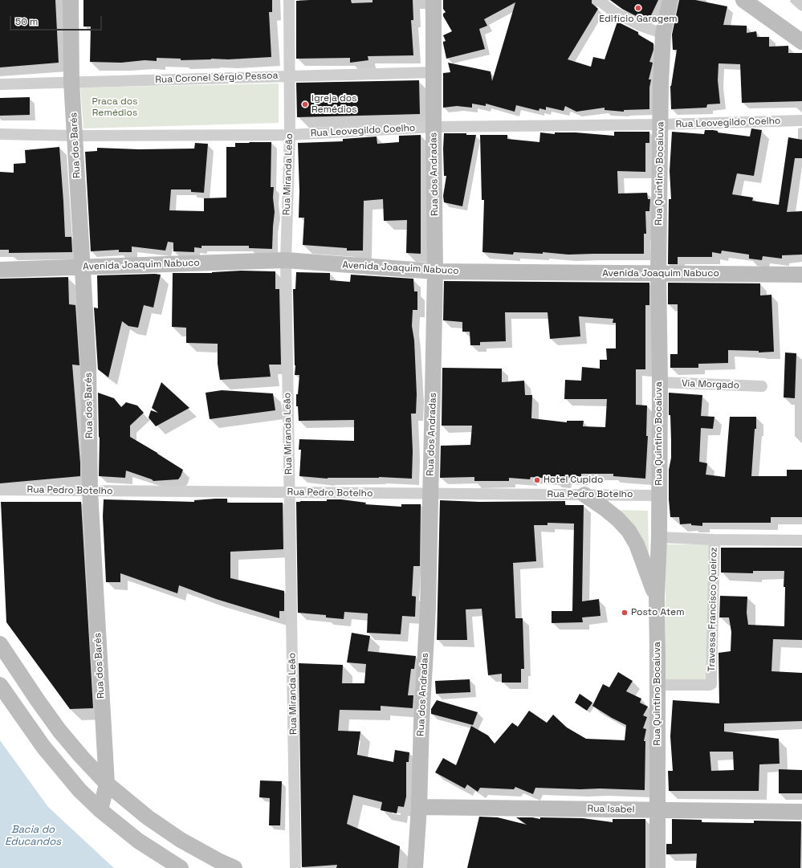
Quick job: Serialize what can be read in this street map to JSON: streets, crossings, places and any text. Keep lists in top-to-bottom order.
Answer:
{
  "streets": {
    "street": [
      "Rua Coronel Sérgio Pessoa",
      "Rua Leovegildo Coelho",
      "Rua dos Barés",
      "Rua Quintino Bocaiuva",
      "Rua Miranda Leão",
      "Rua dos Andradas",
      "Avenida Joaquim Nabuco",
      "Via Morgado",
      "Rua Pedro Botelho",
      "Travessa Francisco Queiroz",
      "Rua Isabel"
    ]
  },
  "crossings": [
    ["Rua Coronel Sérgio Pessoa", "Rua dos Barés"],
    ["Rua Coronel Sérgio Pessoa", "Rua Miranda Leão"],
    ["Rua Coronel Sérgio Pessoa", "Rua dos Andradas"],
    ["Rua Leovegildo Coelho", "Rua dos Barés"],
    ["Rua Leovegildo Coelho", "Rua Quintino Bocaiuva"],
    ["Rua Leovegildo Coelho", "Rua Miranda Leão"],
    ["Rua Leovegildo Coelho", "Rua dos Andradas"],
    ["Rua dos Barés", "Avenida Joaquim Nabuco"],
    ["Rua dos Barés", "Rua Pedro Botelho"],
    ["Rua Quintino Bocaiuva", "Avenida Joaquim Nabuco"],
    ["Rua Quintino Bocaiuva", "Via Morgado"],
    ["Rua Quintino Bocaiuva", "Rua Pedro Botelho"],
    ["Rua Quintino Bocaiuva", "Travessa Francisco Queiroz"],
    ["Rua Quintino Bocaiuva", "Rua Isabel"],
    ["Rua Miranda Leão", "Avenida Joaquim Nabuco"],
    ["Rua Miranda Leão", "Rua Pedro Botelho"],
    ["Rua dos Andradas", "Avenida Joaquim Nabuco"],
    ["Rua dos Andradas", "Rua Pedro Botelho"],
    ["Rua dos Andradas", "Rua Isabel"]
  ],
  "water": ["Bacia do Educandos"],
  "parks": ["Praca dos Remédios"],
  "places": [
    "Edifício Garagem",
    "Igreja dos Remédios",
    "Hotel Cupido",
    "Posto Atem"
  ],
  "scale_bar": "50 m"
}
